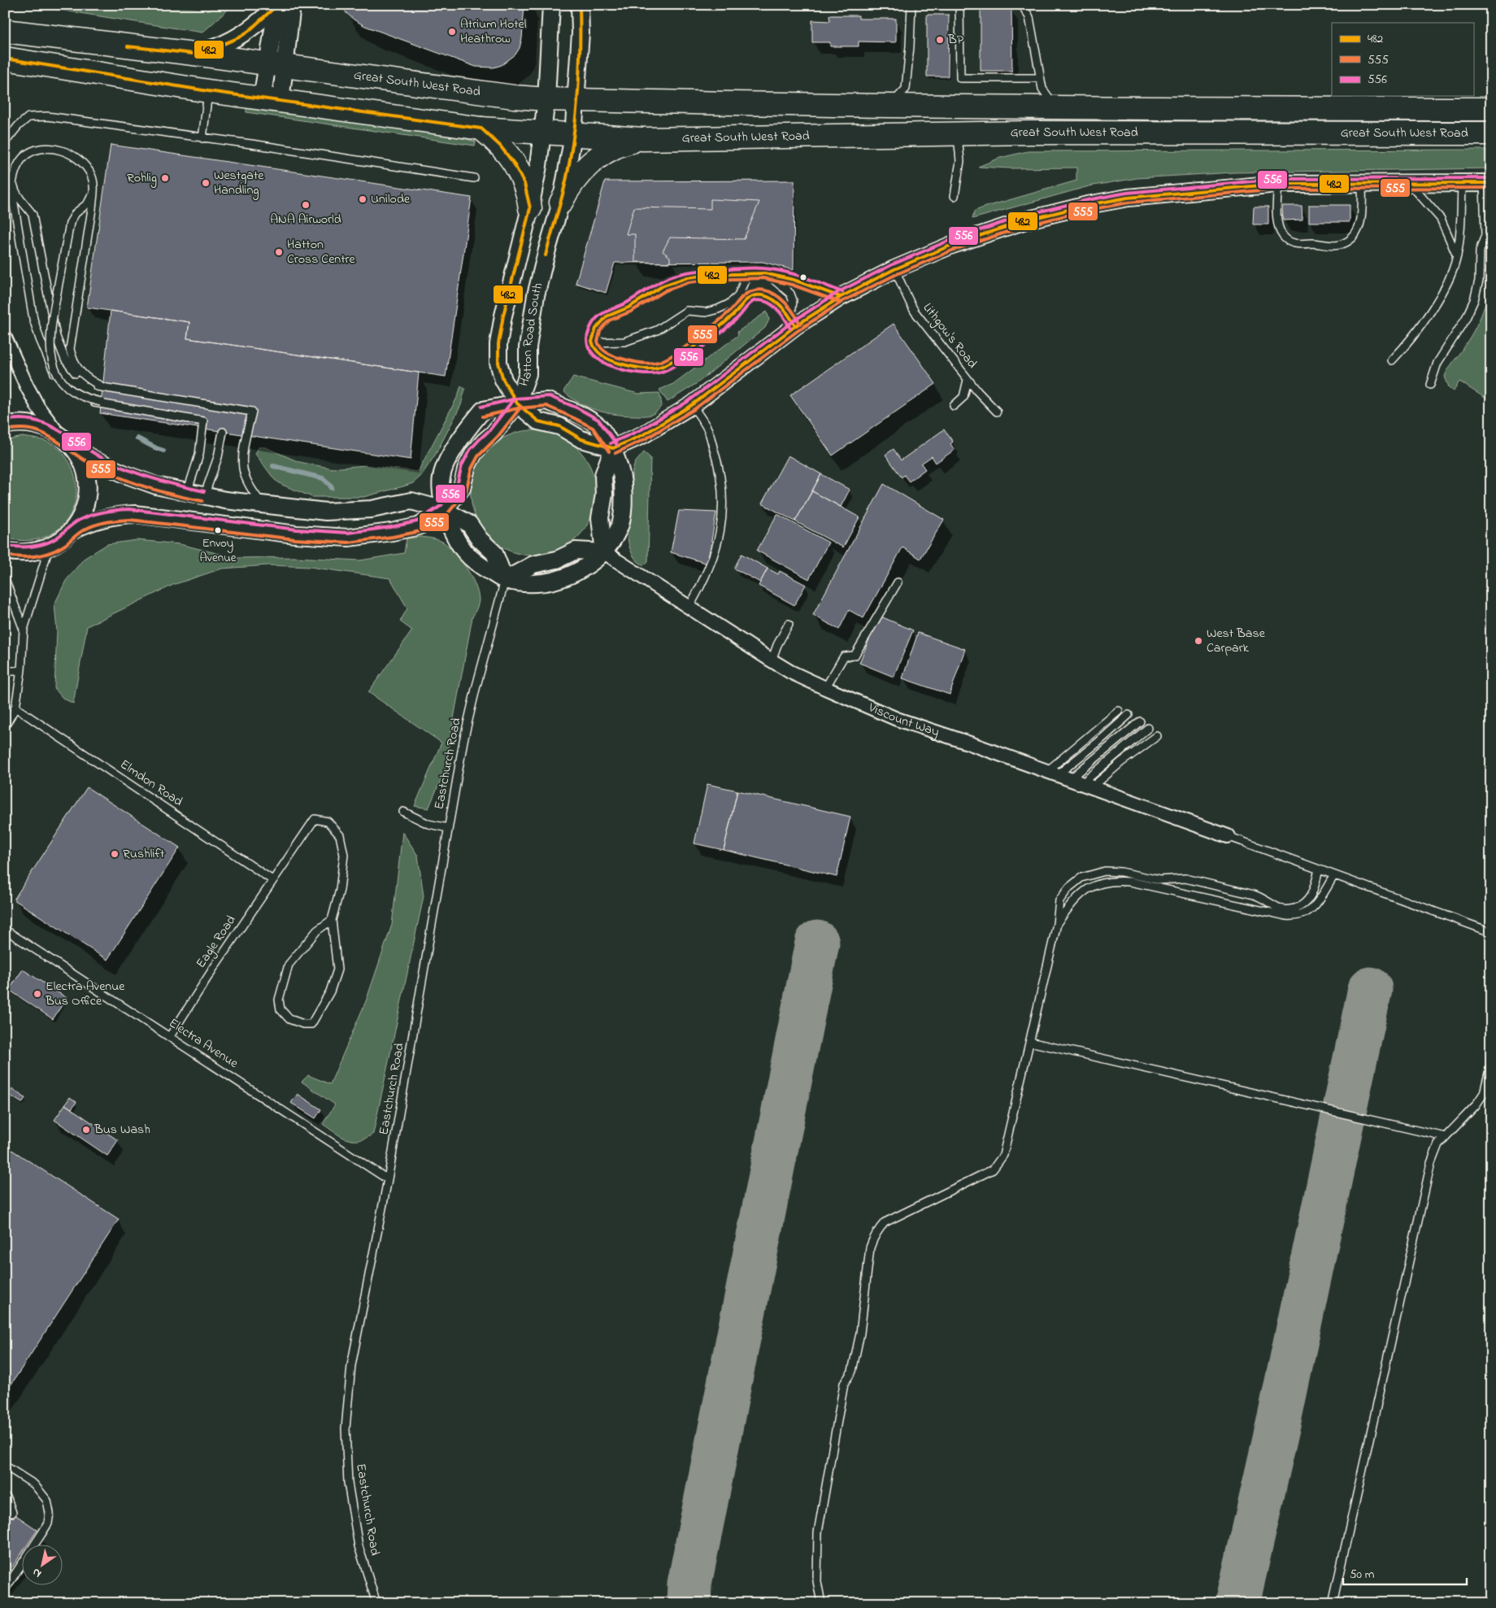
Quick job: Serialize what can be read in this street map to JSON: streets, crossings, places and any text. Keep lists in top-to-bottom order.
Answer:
{
  "streets": {
    "highway": ["Great South West Road"],
    "street": ["Hatton Road South", "Viscount Way"],
    "lane": [
      "Lithgow's Road",
      "Eastchurch Road",
      "Elmdon Road",
      "Eagle Road",
      "Electra Avenue"
    ]
  },
  "crossings": [
    ["Great South West Road", "Hatton Road South"],
    ["Eastchurch Road", "Electra Avenue"],
    ["Elmdon Road", "Eagle Road"],
    ["Eagle Road", "Electra Avenue"]
  ],
  "places": [
    "Atrium Hotel Heathrow",
    "BP",
    "Rohlig",
    "Westgate Handling",
    "Unilode",
    "ANA Airworld",
    "Hatton Cross Centre",
    "Envoy Avenue",
    "West Base Carpark",
    "Rushlift",
    "Electra Avenue Bus Office",
    "Bus Wash"
  ],
  "lines": ["transit line 482", "transit line 556", "transit line 555"],
  "legend": ["482", "555", "556"],
  "scale_bar": "50 m",
  "north": "bottom left"
}
